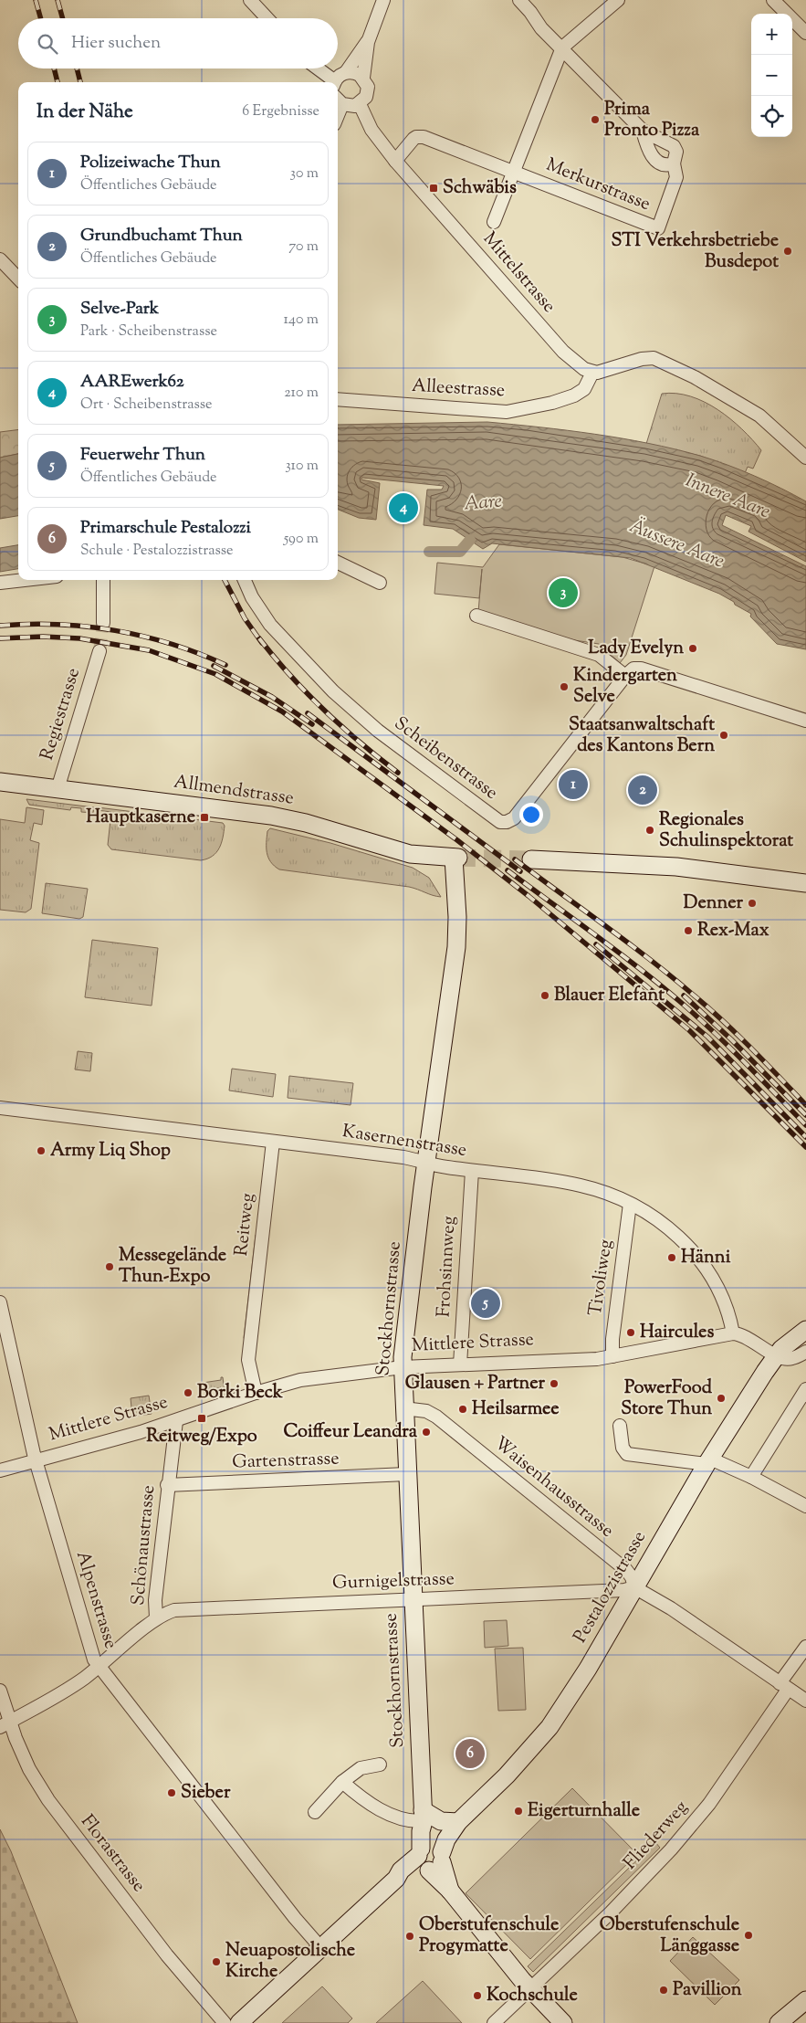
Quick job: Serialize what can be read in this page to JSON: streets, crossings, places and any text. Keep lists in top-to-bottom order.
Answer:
{
  "streets": {
    "street": [
      "Merkurstrasse",
      "Mittelstrasse",
      "Alleestrasse",
      "Regiestrasse",
      "Scheibenstrasse",
      "Allmendstrasse",
      "Kasernenstrasse",
      "Reitweg",
      "Frohsinnweg",
      "Tivoliweg",
      "Stockhornstrasse",
      "Mittlere Strasse",
      "Gartenstrasse",
      "Waisenhausstrasse",
      "Schönaustrasse",
      "Gurnigelstrasse",
      "Pestalozzistrasse",
      "Alpenstrasse",
      "Fliederweg",
      "Florastrasse"
    ]
  },
  "crossings": [
    ["Merkurstrasse", "Mittelstrasse"],
    ["Mittelstrasse", "Alleestrasse"],
    ["Regiestrasse", "Allmendstrasse"],
    ["Allmendstrasse", "Stockhornstrasse"],
    ["Kasernenstrasse", "Reitweg"],
    ["Kasernenstrasse", "Frohsinnweg"],
    ["Kasernenstrasse", "Tivoliweg"],
    ["Kasernenstrasse", "Stockhornstrasse"],
    ["Kasernenstrasse", "Mittlere Strasse"],
    ["Reitweg", "Mittlere Strasse"],
    ["Frohsinnweg", "Mittlere Strasse"],
    ["Tivoliweg", "Mittlere Strasse"],
    ["Stockhornstrasse", "Mittlere Strasse"],
    ["Stockhornstrasse", "Gartenstrasse"],
    ["Stockhornstrasse", "Waisenhausstrasse"],
    ["Stockhornstrasse", "Gurnigelstrasse"],
    ["Stockhornstrasse", "Pestalozzistrasse"],
    ["Mittlere Strasse", "Schönaustrasse"],
    ["Mittlere Strasse", "Alpenstrasse"],
    ["Gartenstrasse", "Schönaustrasse"],
    ["Waisenhausstrasse", "Gurnigelstrasse"],
    ["Waisenhausstrasse", "Pestalozzistrasse"],
    ["Waisenhausstrasse", "Fliederweg"],
    ["Schönaustrasse", "Gurnigelstrasse"],
    ["Schönaustrasse", "Alpenstrasse"],
    ["Schönaustrasse", "Florastrasse"],
    ["Gurnigelstrasse", "Pestalozzistrasse"]
  ],
  "water": ["Innere Aare", "Aare", "Äussere Aare"],
  "places": {
    "other": [
      "Prima Pronto Pizza",
      "STI Verkehrsbetriebe Busdepot",
      "Lady Evelyn",
      "Kindergarten Selve",
      "Staatsanwaltschaft des Kantons Bern",
      "Regionales Schulinspektorat",
      "Denner",
      "Rex-Max",
      "Blauer Elefant",
      "Army Liq Shop",
      "Hänni",
      "Messegelände Thun-Expo",
      "Haircules",
      "Glausen + Partner",
      "Borki Beck",
      "PowerFood Store Thun",
      "Heilsarmee",
      "Coiffeur Leandra",
      "Sieber",
      "Eigerturnhalle",
      "Oberstufenschule Länggasse",
      "Oberstufenschule Progymatte",
      "Neuapostolische Kirche",
      "Pavillion",
      "Kochschule"
    ],
    "transit": ["Schwäbis", "Hauptkaserne", "Reitweg/Expo"]
  },
  "page": {
    "map_buttons": ["+", "−"],
    "search": "Hier suchen",
    "heading": ["In der Nähe", "6 Ergebnisse"],
    "list": [
      {
        "mark": "1",
        "name": "Polizeiwache Thun",
        "note": "Öffentliches Gebäude",
        "value": "30 m"
      },
      {
        "mark": "2",
        "name": "Grundbuchamt Thun",
        "note": "Öffentliches Gebäude",
        "value": "70 m"
      },
      {
        "mark": "3",
        "name": "Selve-Park",
        "note": "Park · Scheibenstrasse",
        "value": "140 m"
      },
      {
        "mark": "4",
        "name": "AAREwerk62",
        "note": "Ort · Scheibenstrasse",
        "value": "210 m"
      },
      {
        "mark": "5",
        "name": "Feuerwehr Thun",
        "note": "Öffentliches Gebäude",
        "value": "310 m"
      },
      {
        "mark": "6",
        "name": "Primarschule Pestalozzi",
        "note": "Schule · Pestalozzistrasse",
        "value": "590 m"
      }
    ],
    "pins": [
      "4",
      "3",
      "1",
      "2",
      "5",
      "6"
    ]
  }
}
